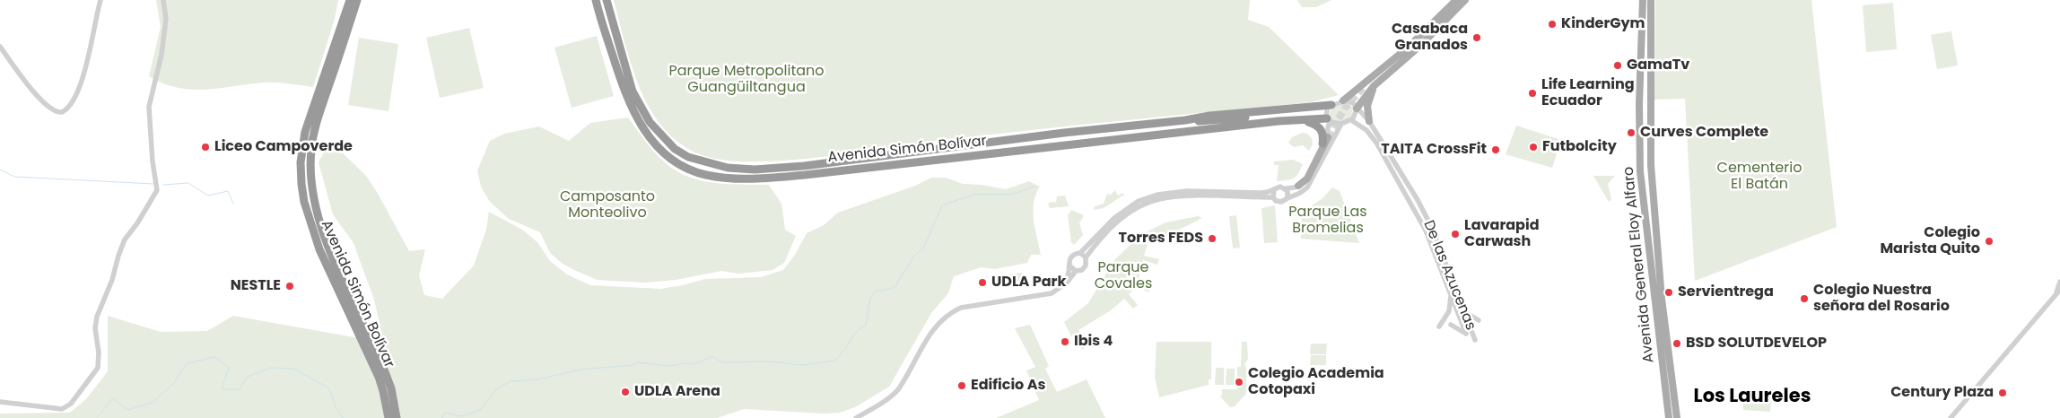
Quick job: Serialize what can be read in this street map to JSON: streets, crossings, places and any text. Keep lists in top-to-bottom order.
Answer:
{
  "streets": {
    "highway": ["Avenida Simón Bolívar"],
    "main road": ["Avenida General Eloy Alfaro"],
    "street": ["De las Azucenas"]
  },
  "crossings": [
    ["Avenida Simón Bolívar", "De las Azucenas"]
  ],
  "districts": ["Los Laureles"],
  "parks": [
    "Parque Metropolitano Guangüiltangua",
    "Cementerio El Batán",
    "Camposanto Monteolivo",
    "Parque Las Bromelias",
    "Parque Covales"
  ],
  "places": [
    "KinderGym",
    "Casabaca Granados",
    "GamaTv",
    "Life Learning Ecuador",
    "Curves Complete",
    "Liceo Campoverde",
    "Futbolcity",
    "TAITA CrossFit",
    "Lavarapid Carwash",
    "Torres FEDS",
    "Colegio Marista Quito",
    "UDLA Park",
    "NESTLE",
    "Servientrega",
    "Colegio Nuestra señora del Rosario",
    "Ibis 4",
    "BSD SOLUTDEVELOP",
    "Colegio Academia Cotopaxi",
    "Edificio As",
    "UDLA Arena",
    "Century Plaza"
  ]
}
